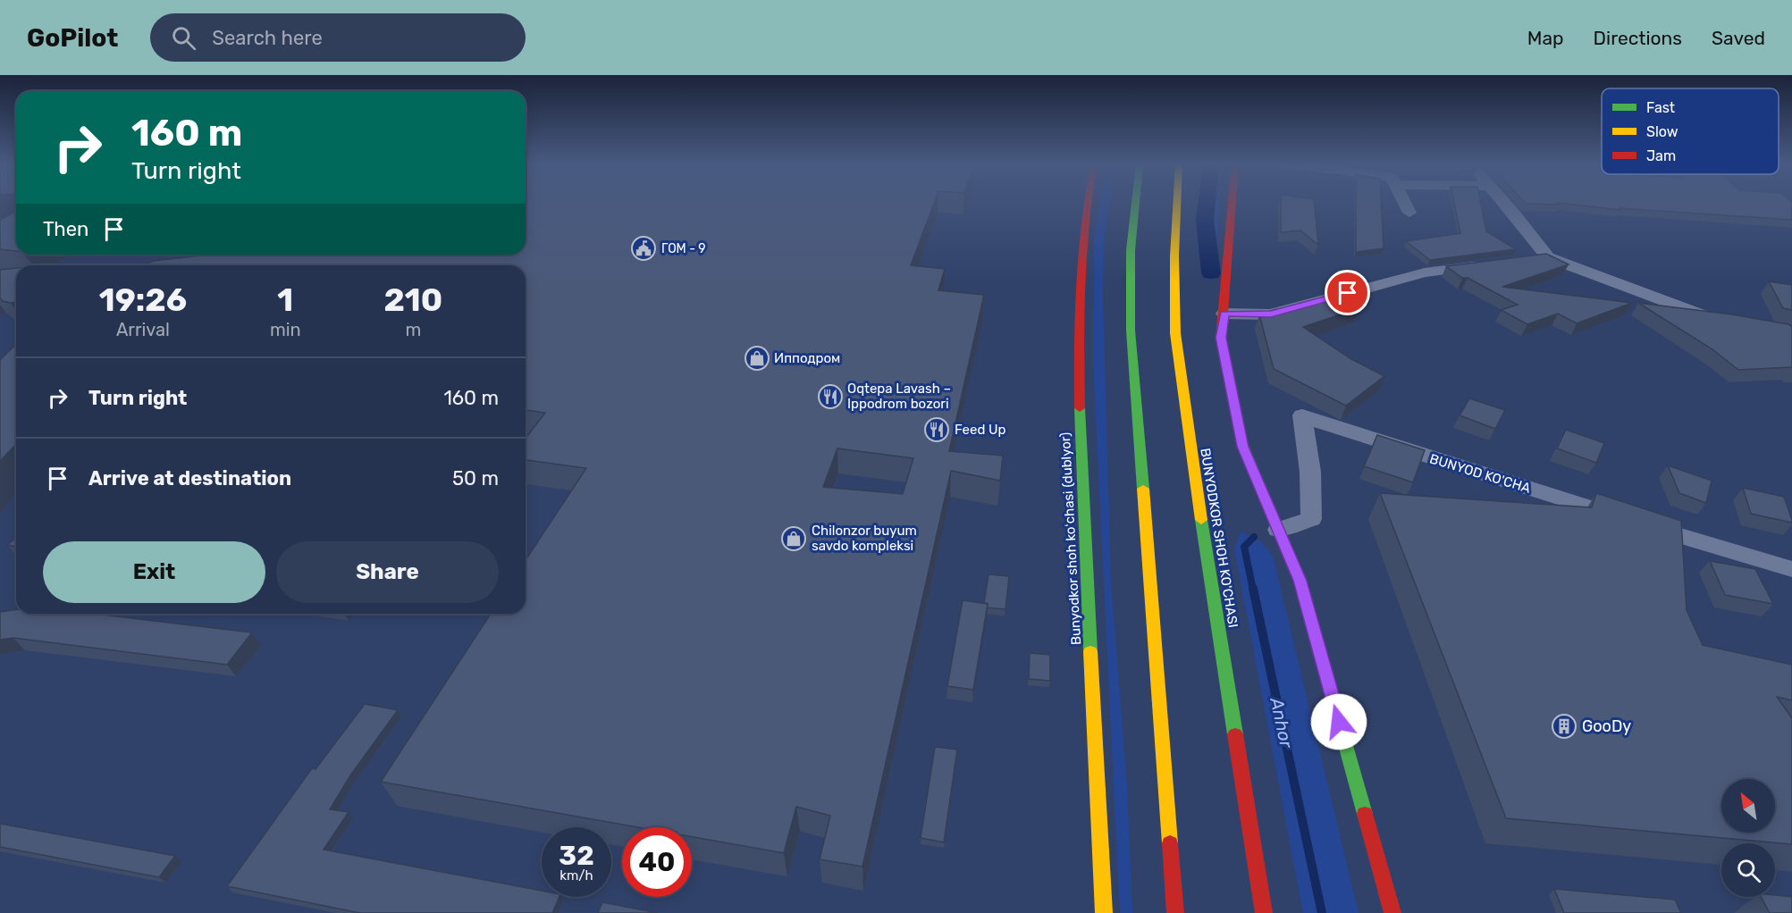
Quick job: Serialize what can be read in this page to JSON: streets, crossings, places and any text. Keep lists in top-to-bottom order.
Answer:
{
  "streets": {
    "street": ["BUNYOD KO'CHA", "BUNYODKOR SHOH KO'CHASI", "Bunyodkor shoh koʻchasi (dublyor)"]
  },
  "water": ["Anhor"],
  "places": {
    "public building": ["ГОМ - 9"],
    "shop": ["Ипподром", "Chilonzor buyum savdo kompleksi"],
    "restaurant": ["Oqtepa Lavash – Ippodrom bozori", "Feed Up"],
    "building": ["GooDy"]
  },
  "legend": ["Fast", "Slow", "Jam"],
  "north": "top left",
  "page": {
    "header": "GoPilot",
    "search": "Search here",
    "nav": ["Map", "Directions", "Saved"],
    "turn": ["160 m", "Turn right"],
    "then": "Then",
    "eta": [
      "19:26",
      "Arrival",
      "1",
      "min",
      "210",
      "m"
    ],
    "list": [
      {
        "name": "Turn right",
        "value": "160 m"
      },
      {
        "name": "Arrive at destination",
        "value": "50 m"
      }
    ],
    "buttons": ["Exit", "Share"],
    "speed": "32 km/h",
    "limit": "40"
  }
}
